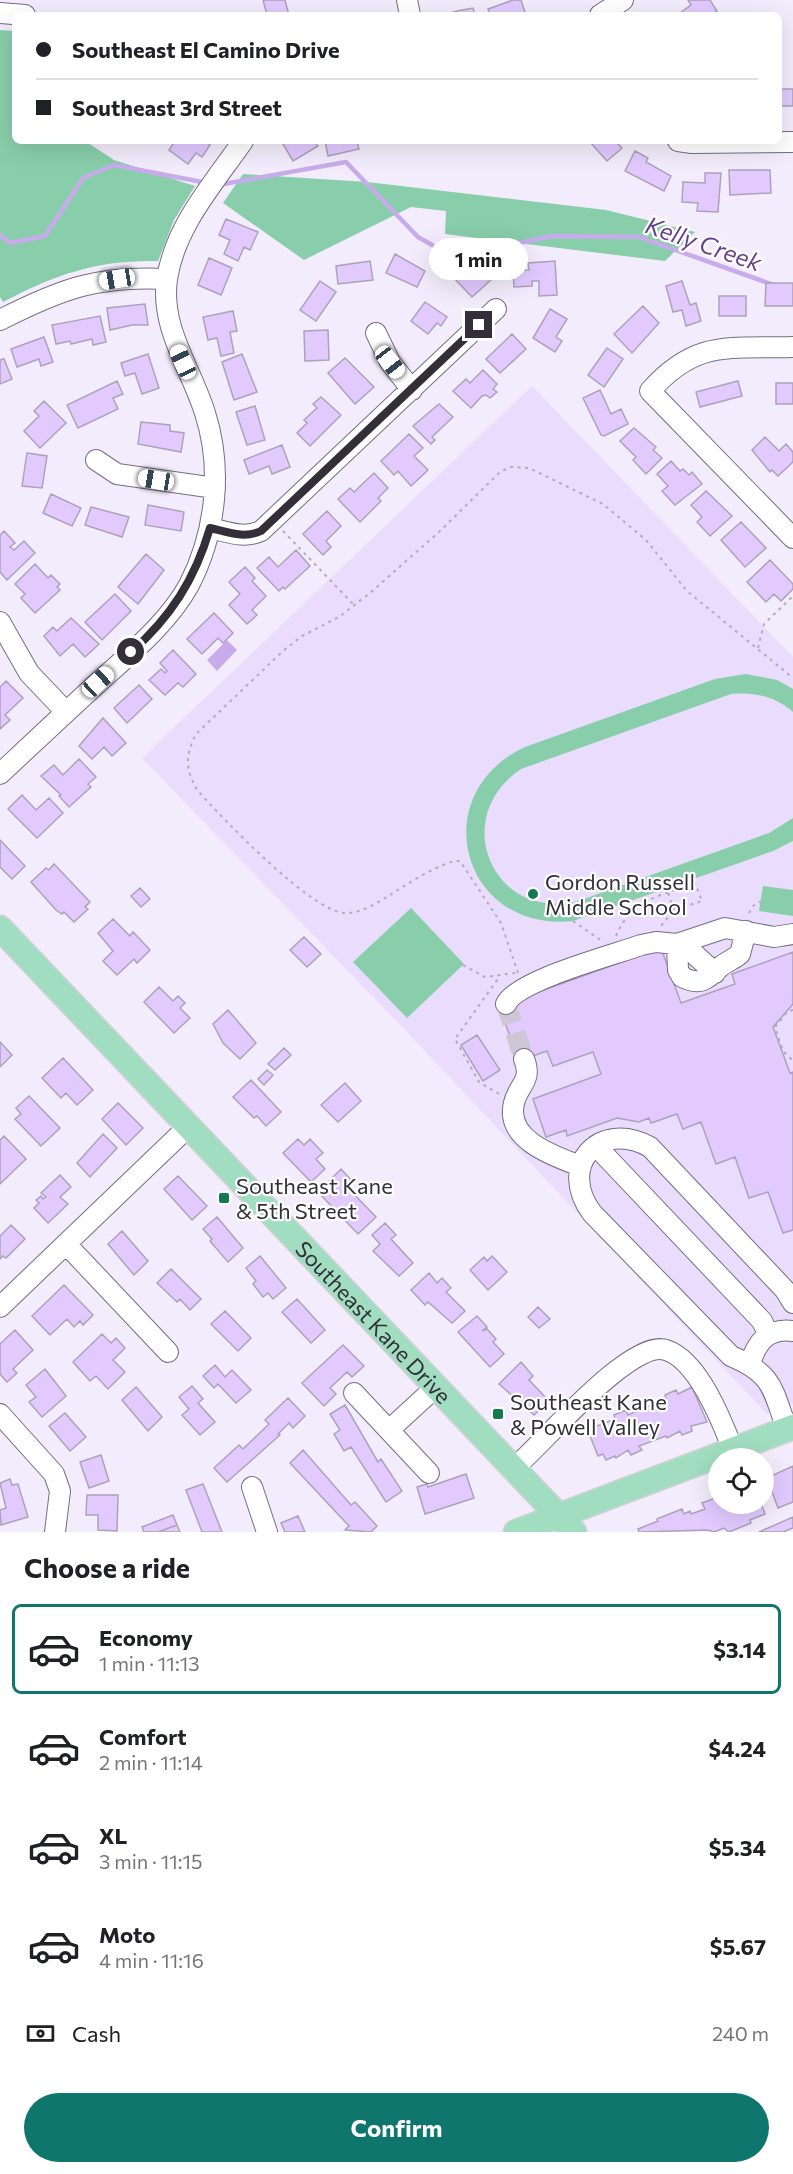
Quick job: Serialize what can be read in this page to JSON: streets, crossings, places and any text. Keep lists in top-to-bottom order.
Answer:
{
  "streets": {
    "main road": ["Southeast Kane Drive"]
  },
  "water": ["Kelly Creek"],
  "places": {
    "other": ["Gordon Russell Middle School"],
    "transit": ["Southeast Kane & 5th Street", "Southeast Kane & Powell Valley"]
  },
  "page": {
    "banner": ["Southeast El Camino Drive", "Southeast 3rd Street"],
    "bubble": "1 min",
    "heading": "Choose a ride",
    "list": [
      {
        "name": "Economy",
        "note": "1 min · 11:13",
        "value": "$3.14"
      },
      {
        "name": "Comfort",
        "note": "2 min · 11:14",
        "value": "$4.24"
      },
      {
        "name": "XL",
        "note": "3 min · 11:15",
        "value": "$5.34"
      },
      {
        "name": "Moto",
        "note": "4 min · 11:16",
        "value": "$5.67"
      }
    ],
    "pay": ["Cash", "240 m"],
    "buttons": "Confirm"
  }
}
